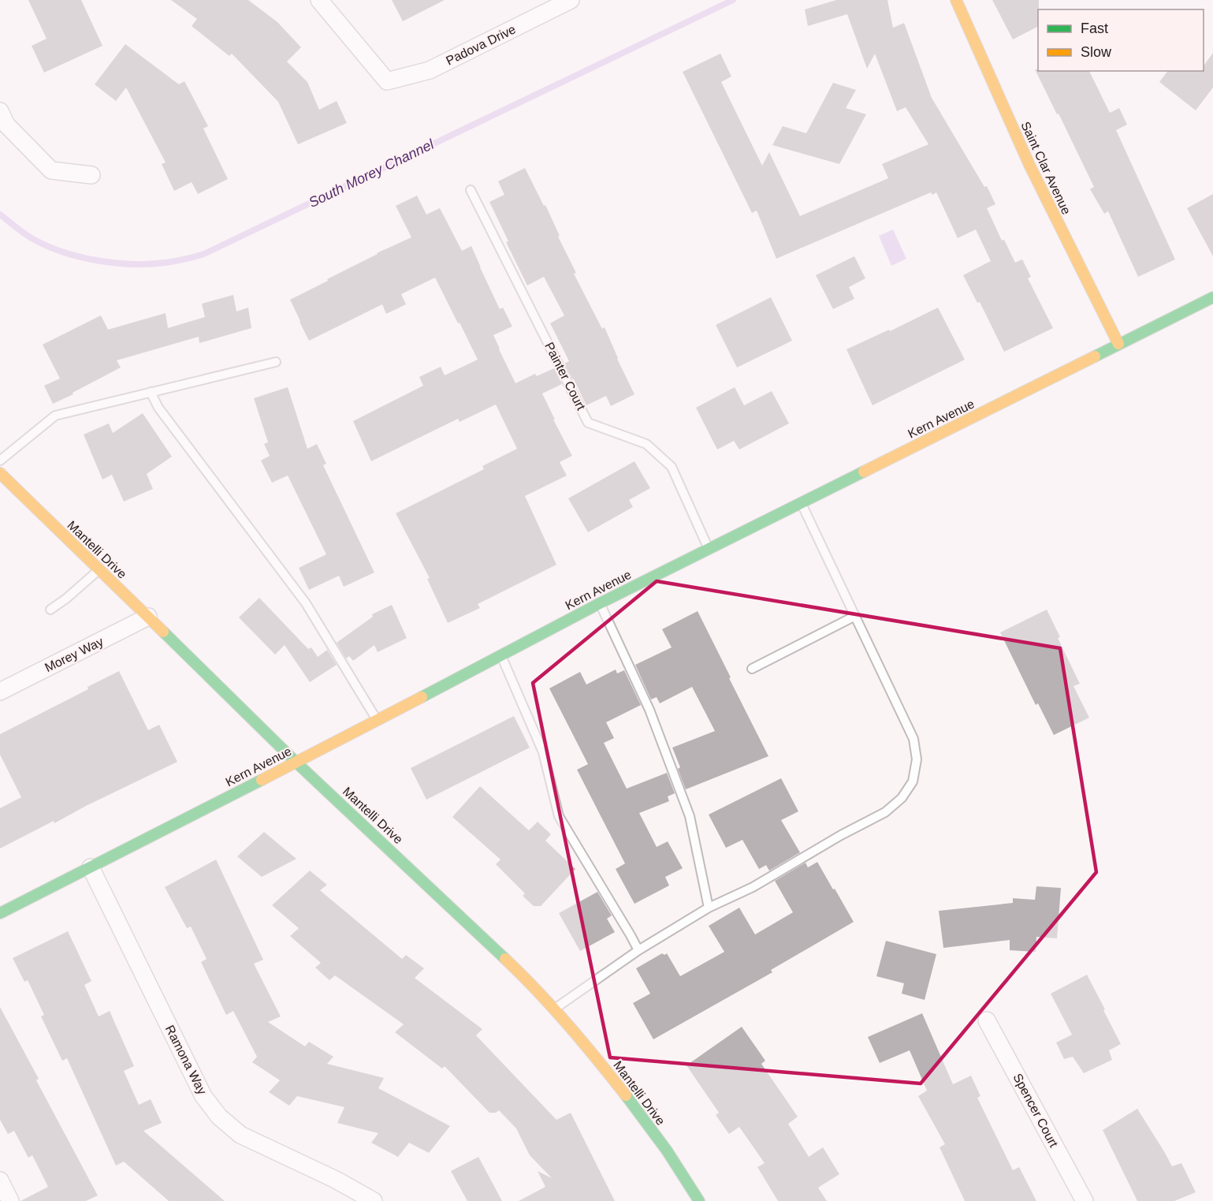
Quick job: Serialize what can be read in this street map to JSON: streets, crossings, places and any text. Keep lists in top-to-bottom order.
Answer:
{
  "streets": {
    "street": [
      "Padova Drive",
      "Saint Clar Avenue",
      "Kern Avenue",
      "Mantelli Drive",
      "Morey Way",
      "Ramona Way",
      "Spencer Court"
    ],
    "lane": ["Painter Court"]
  },
  "crossings": [
    ["Saint Clar Avenue", "Kern Avenue"],
    ["Painter Court", "Kern Avenue"],
    ["Kern Avenue", "Mantelli Drive"],
    ["Kern Avenue", "Ramona Way"],
    ["Mantelli Drive", "Morey Way"]
  ],
  "water": ["South Morey Channel"],
  "legend": ["Fast", "Slow"]
}
